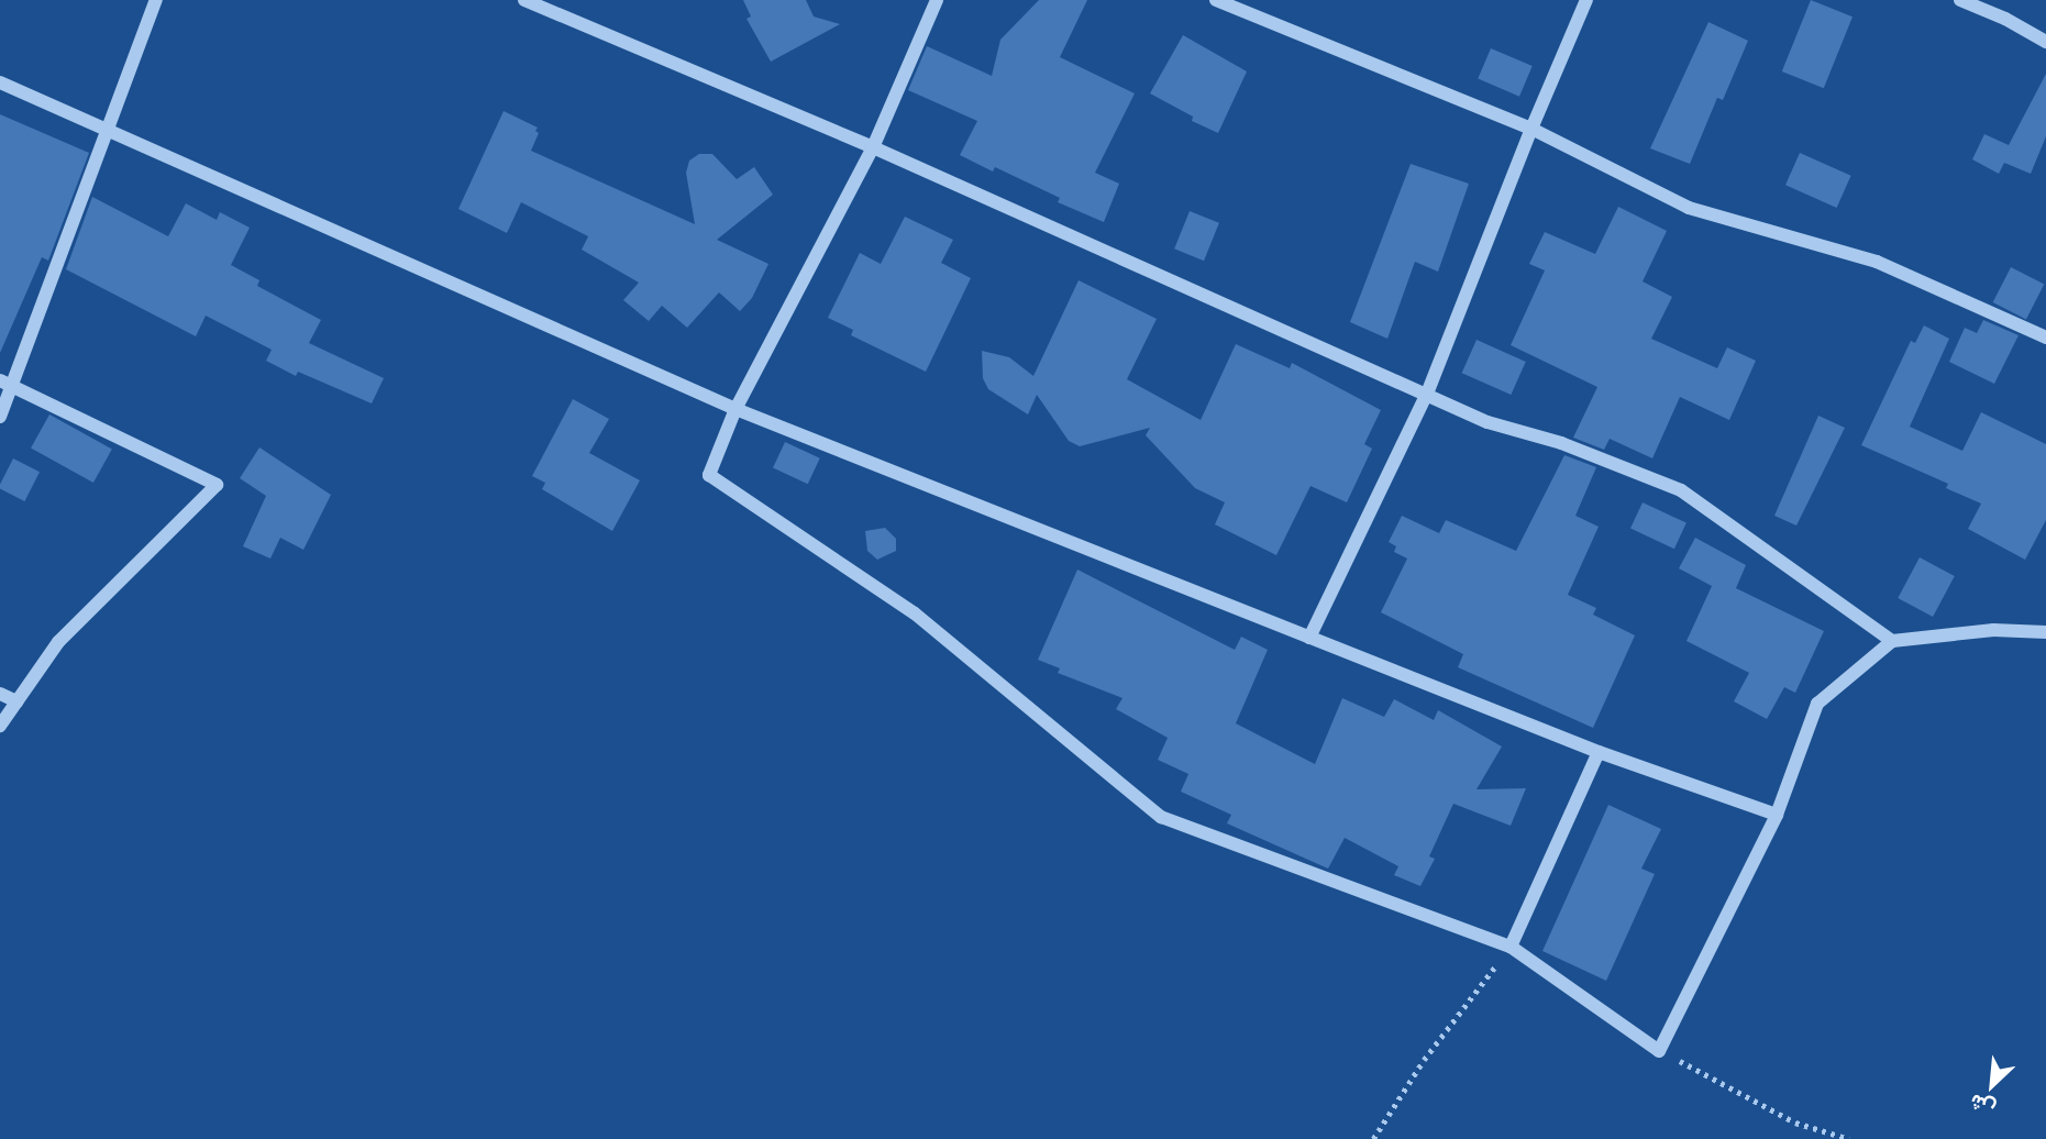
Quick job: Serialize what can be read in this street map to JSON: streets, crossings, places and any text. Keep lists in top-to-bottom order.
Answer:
{
  "north": "bottom left"
}
